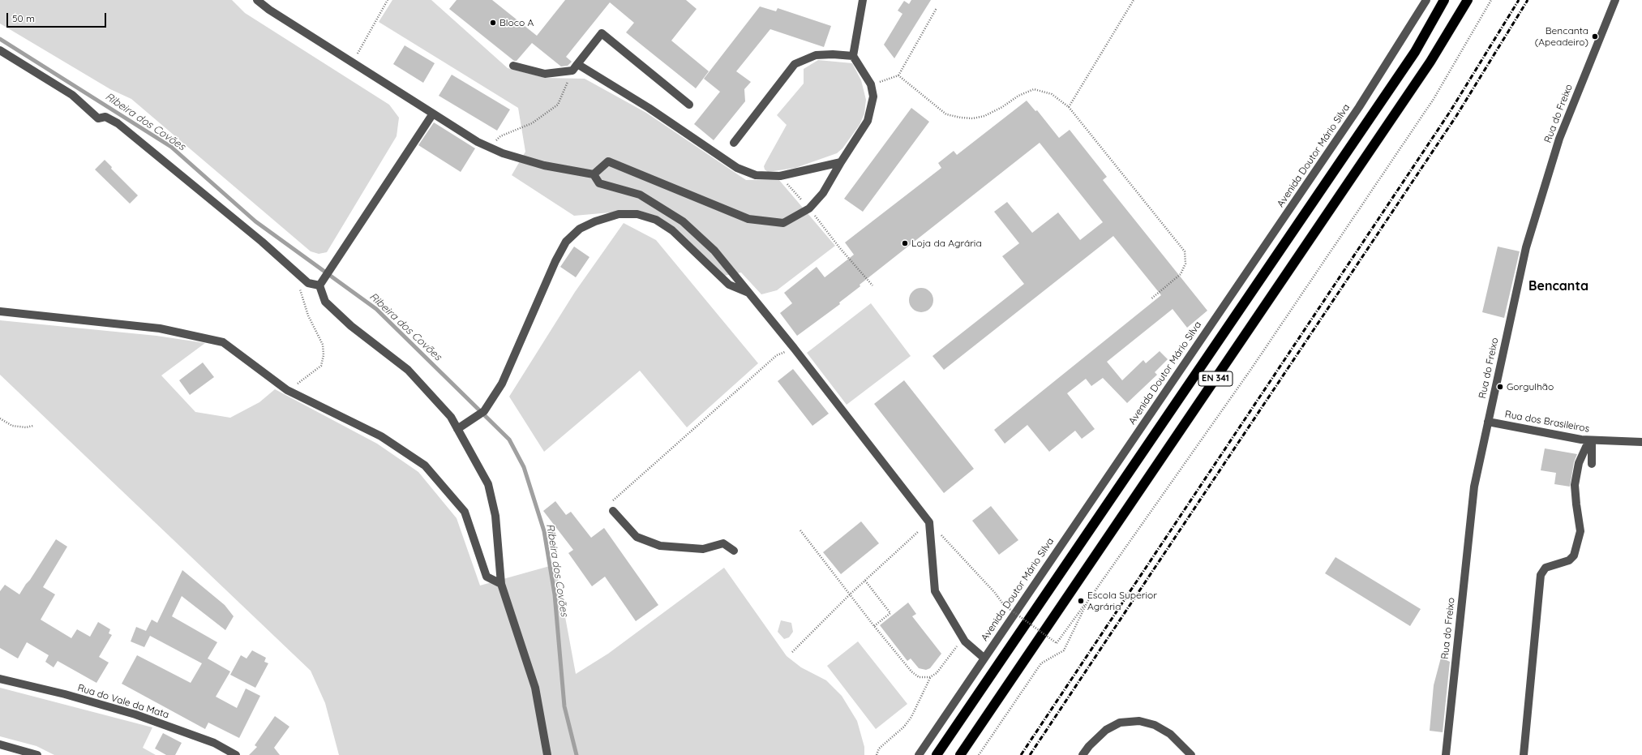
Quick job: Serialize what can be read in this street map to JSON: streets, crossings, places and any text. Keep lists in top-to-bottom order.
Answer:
{
  "streets": {
    "highway": ["EN 341"],
    "street": [
      "Rua do Freixo",
      "Avenida Doutor Mário Silva",
      "Rua dos Brasileiros",
      "Rua do Vale da Mata"
    ]
  },
  "crossings": [
    ["Rua do Freixo", "Rua dos Brasileiros"]
  ],
  "districts": ["Bencanta"],
  "water": ["Ribeira dos Covões"],
  "places": [
    "Bloco A",
    "Bencanta (Apeadeiro)",
    "Loja da Agrária",
    "Gorgulhão",
    "Escola Superior Agrária"
  ],
  "scale_bar": "50 m"
}
